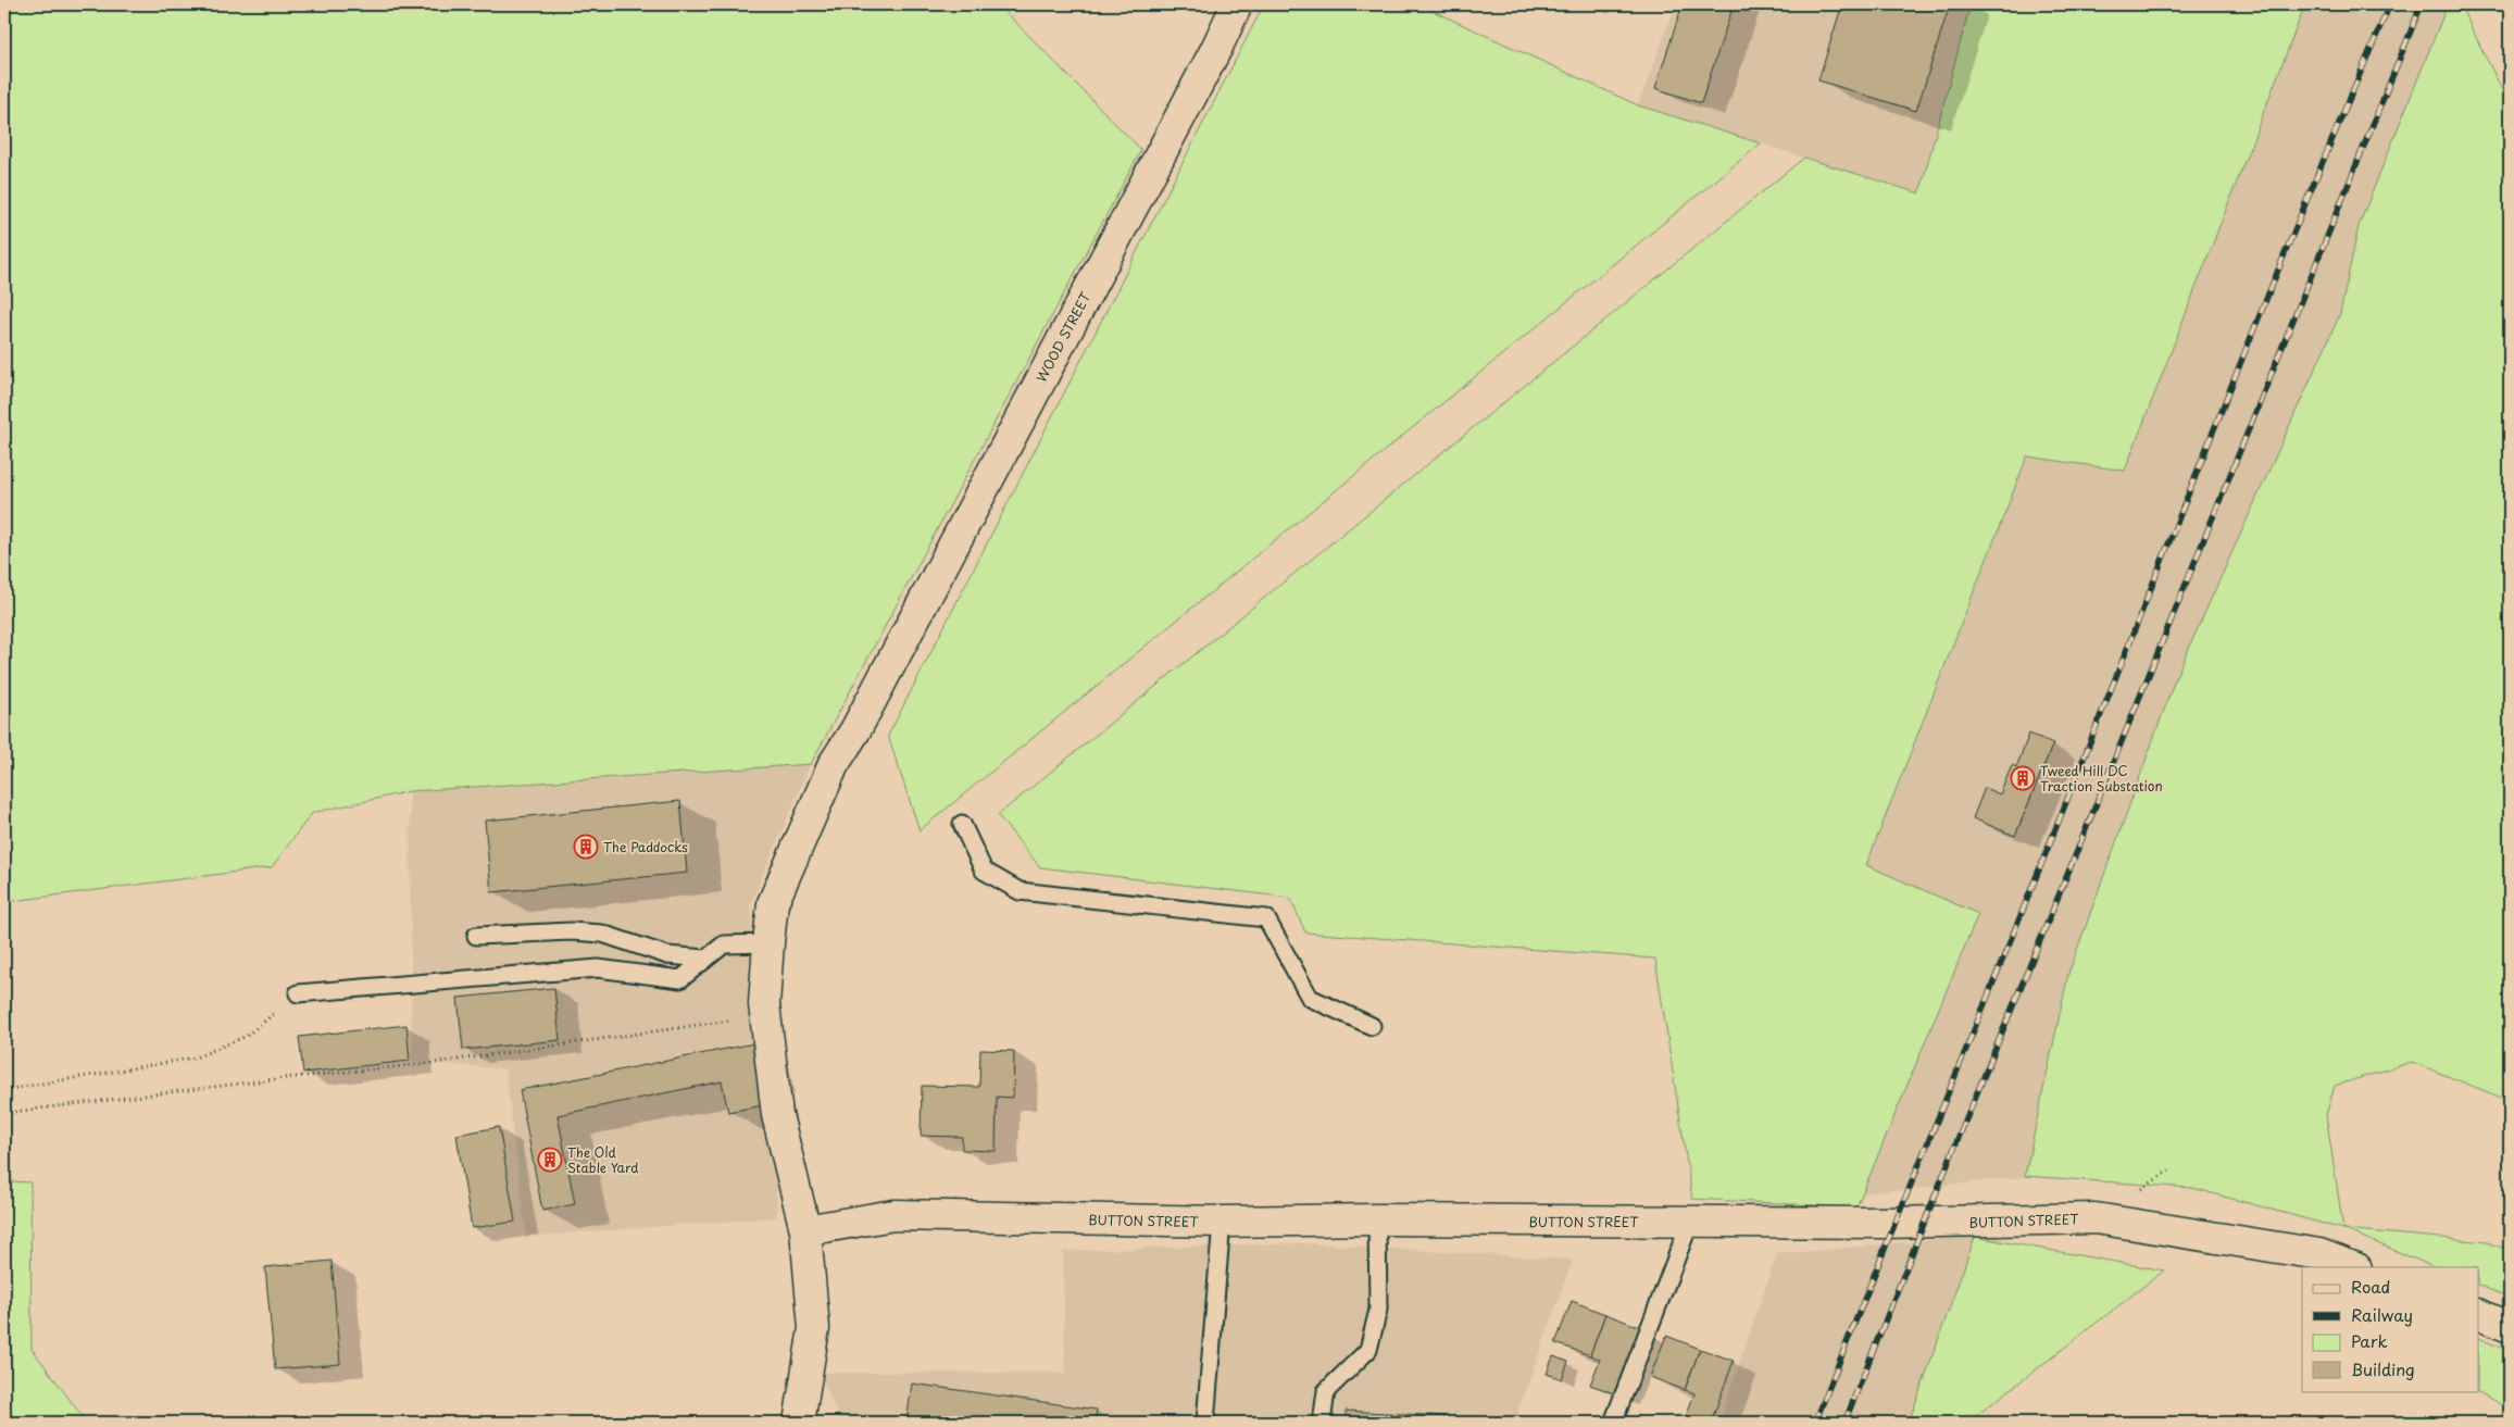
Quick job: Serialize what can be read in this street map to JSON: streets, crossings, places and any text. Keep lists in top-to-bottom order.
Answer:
{
  "streets": {
    "street": ["WOOD STREET", "BUTTON STREET"]
  },
  "crossings": [
    ["WOOD STREET", "BUTTON STREET"]
  ],
  "places": {
    "building": ["Tweed Hill DC Traction Substation", "The Paddocks", "The Old Stable Yard"]
  },
  "legend": [
    "Road",
    "Railway",
    "Park",
    "Building"
  ]
}
